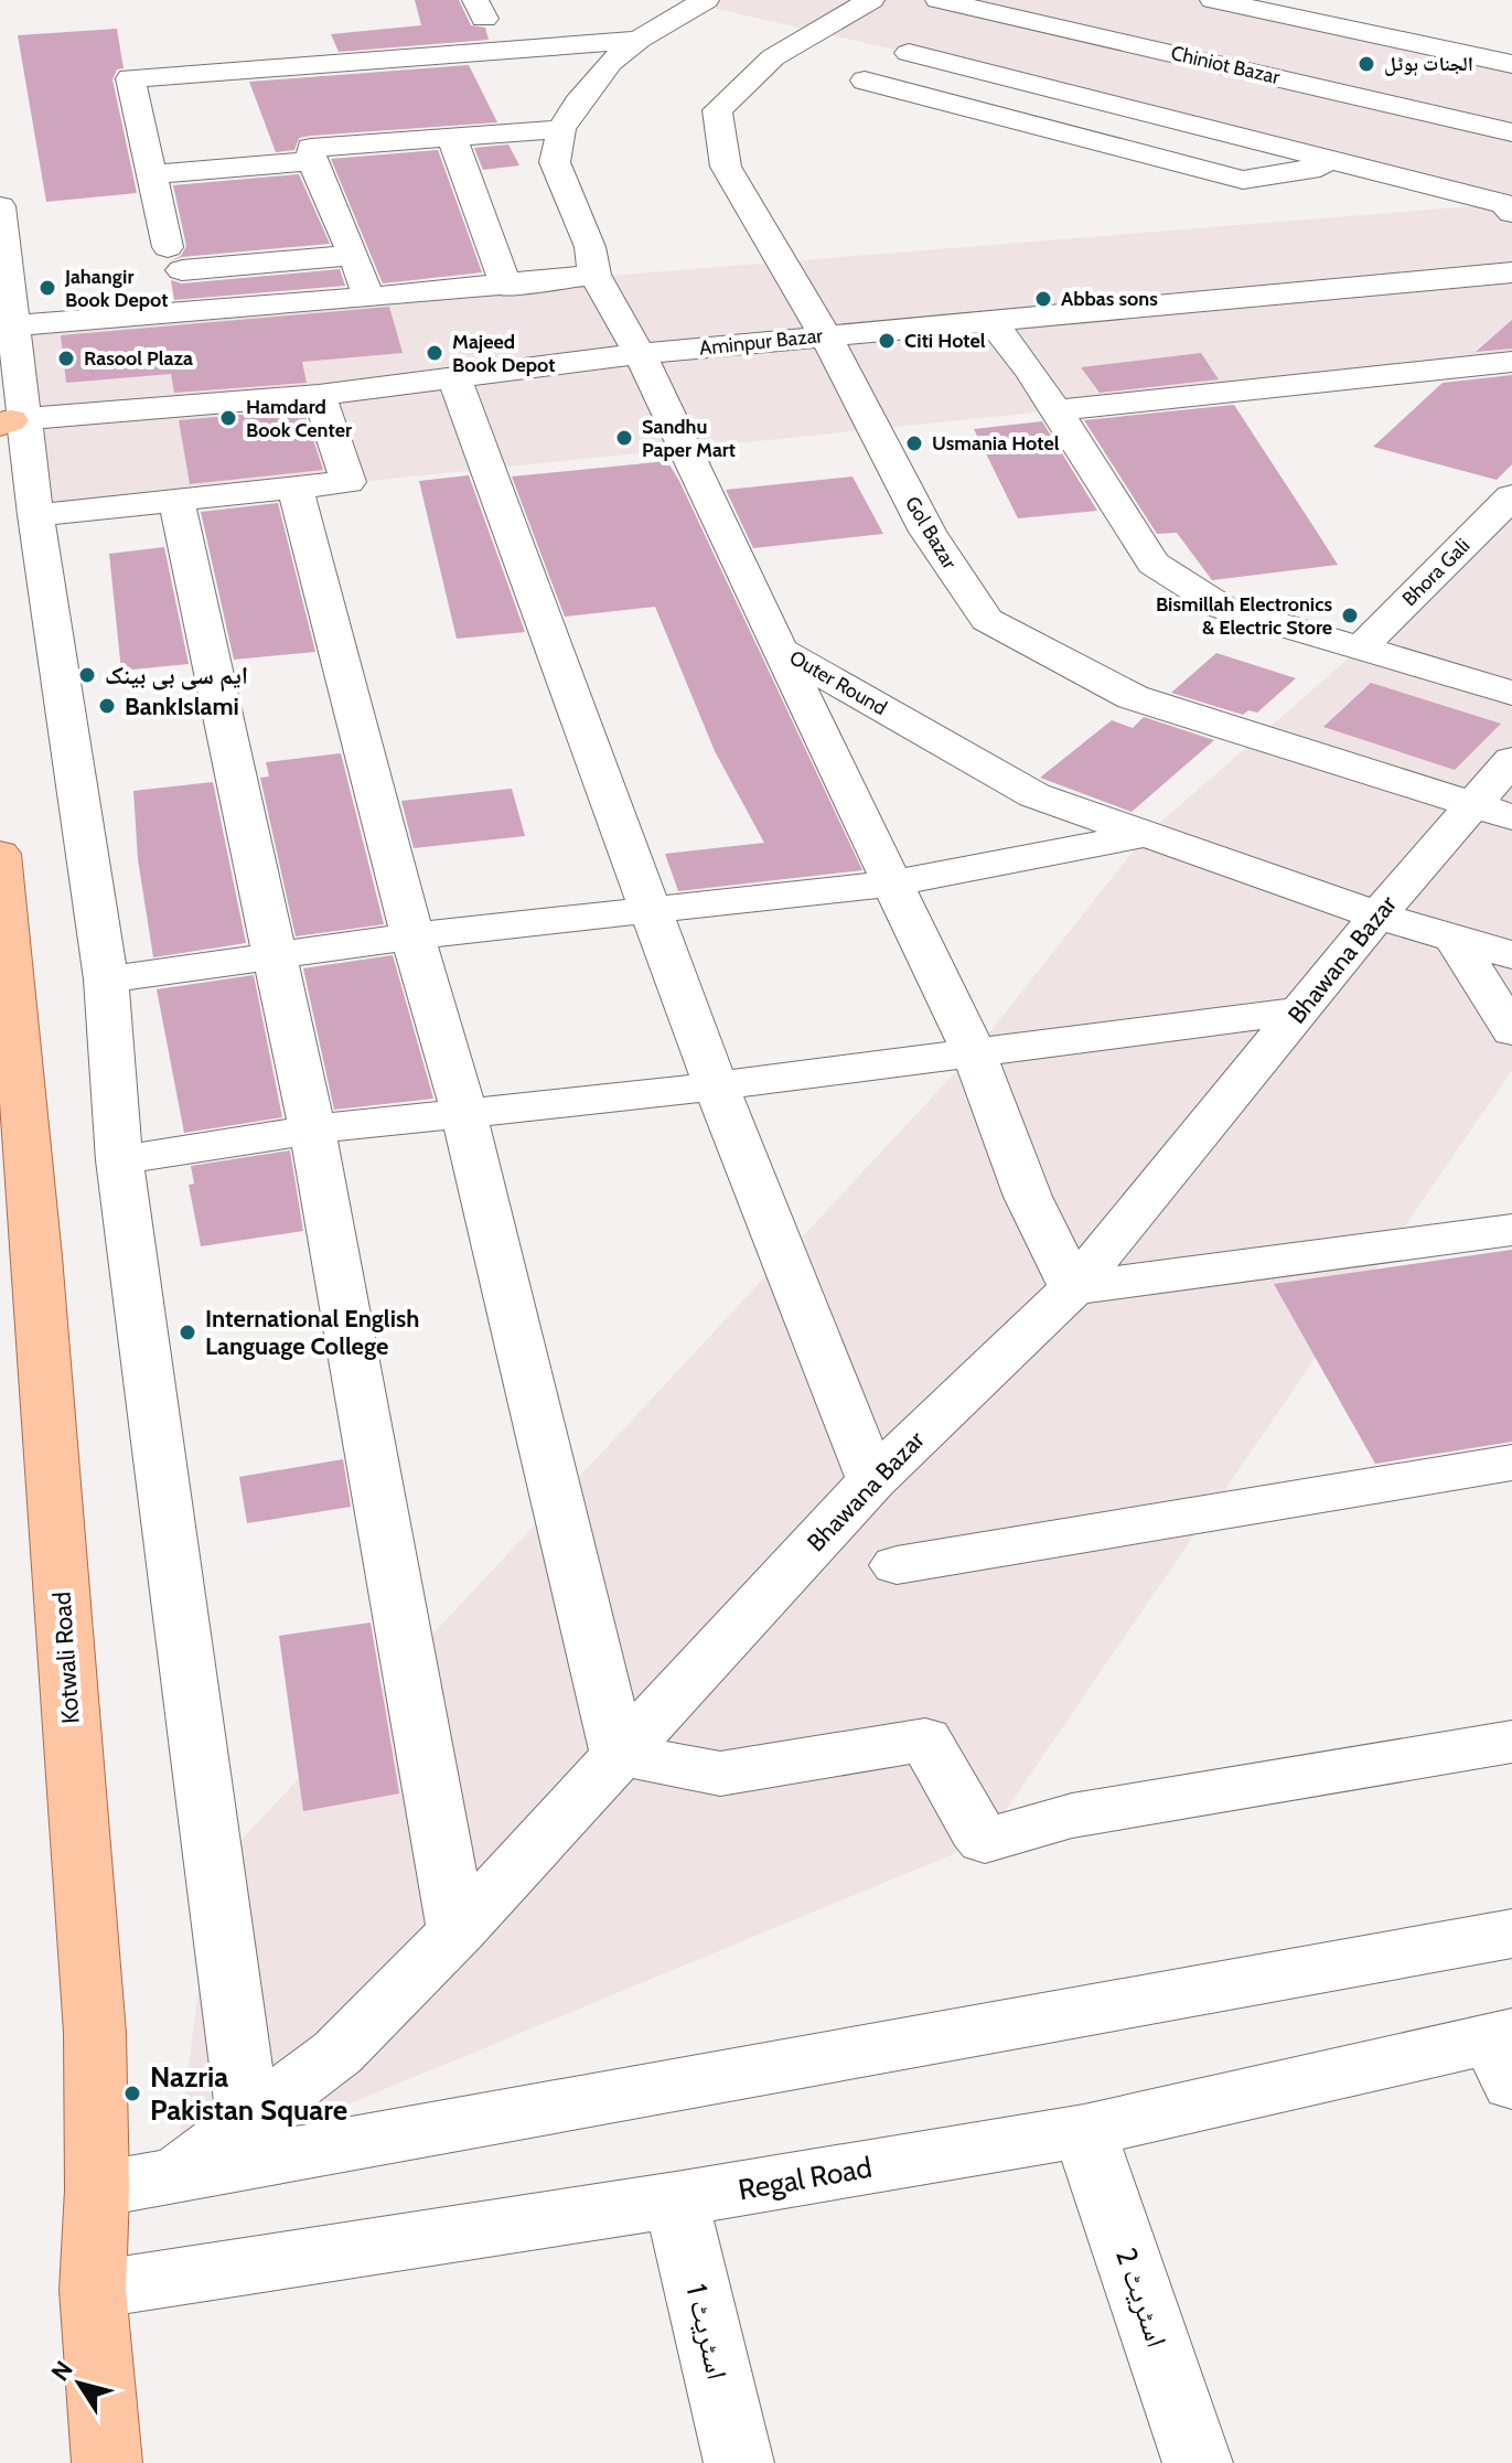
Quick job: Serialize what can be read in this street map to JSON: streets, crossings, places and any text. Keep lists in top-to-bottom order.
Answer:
{
  "streets": {
    "main road": ["Kotwali Road"],
    "street": [
      "Chiniot Bazar",
      "Aminpur Bazar",
      "Gol Bazar",
      "Bhora Gali",
      "Outer Round",
      "Bhawana Bazar",
      "Regal Road",
      "اسٹریٹ 2",
      "اسٹریٹ 1"
    ]
  },
  "crossings": [
    ["Aminpur Bazar", "Gol Bazar"],
    ["Aminpur Bazar", "Outer Round"],
    ["Gol Bazar", "Bhawana Bazar"],
    ["Outer Round", "Bhawana Bazar"],
    ["Kotwali Road", "Regal Road"],
    ["Regal Road", "اسٹریٹ 2"],
    ["Regal Road", "اسٹریٹ 1"]
  ],
  "places": [
    "الجنات ہوٹل",
    "Jahangir Book Depot",
    "Abbas sons",
    "Citi Hotel",
    "Majeed Book Depot",
    "Rasool Plaza",
    "Hamdard Book Center",
    "Sandhu Paper Mart",
    "Usmania Hotel",
    "Bismillah Electronics & Electric Store",
    "ایم سی بی بینک",
    "BankIslami",
    "International English Language College",
    "Nazria Pakistan Square"
  ],
  "north": "top left"
}
